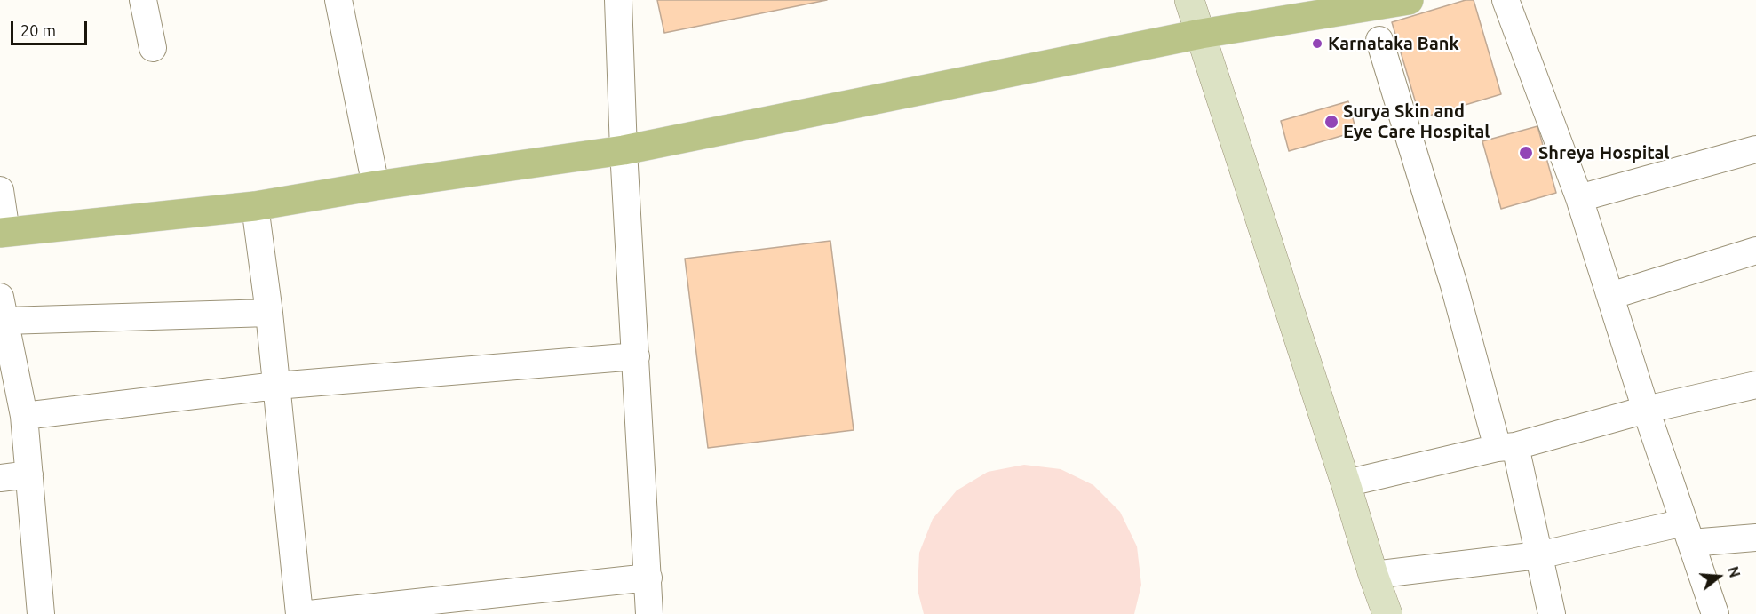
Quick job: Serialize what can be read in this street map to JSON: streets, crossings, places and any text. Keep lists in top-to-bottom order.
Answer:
{
  "places": ["Karnataka Bank", "Surya Skin and Eye Care Hospital", "Shreya Hospital"],
  "scale_bar": "20 m",
  "north": "right"
}
